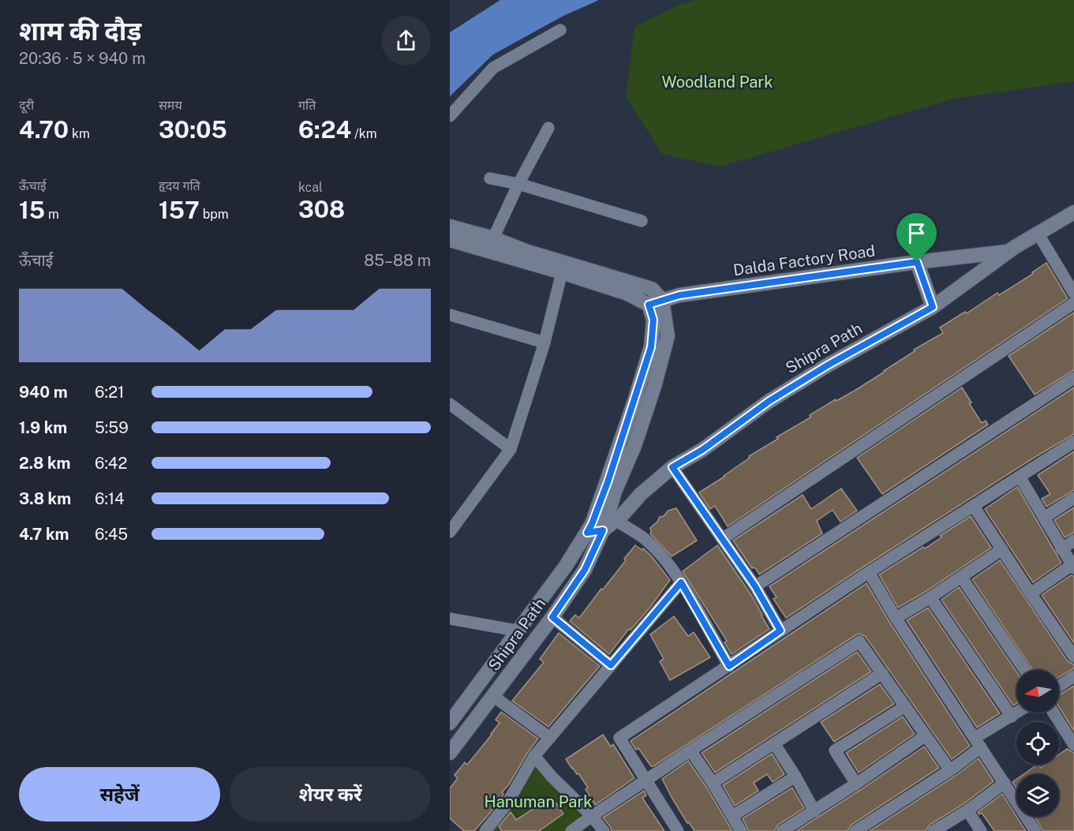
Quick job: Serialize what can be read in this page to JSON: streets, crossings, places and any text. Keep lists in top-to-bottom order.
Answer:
{
  "streets": {
    "street": ["Dalda Factory Road", "Shipra Path"]
  },
  "crossings": [
    ["Dalda Factory Road", "Shipra Path"]
  ],
  "parks": ["Woodland Park", "Hanuman Park"],
  "north": "left",
  "page": {
    "heading": ["शाम की दौड़", "20:36 · 5 × 940 m"],
    "stats": [
      ["दूरी", "4.70 km"],
      ["समय", "30:05"],
      ["गति", "6:24 /km"],
      ["ऊँचाई", "15 m"],
      ["हृदय गति", "157 bpm"],
      ["kcal", "308"]
    ],
    "chart": ["ऊँचाई", "85–88 m"],
    "list": [
      {
        "name": "940 m",
        "note": "6:21"
      },
      {
        "name": "1.9 km",
        "note": "5:59"
      },
      {
        "name": "2.8 km",
        "note": "6:42"
      },
      {
        "name": "3.8 km",
        "note": "6:14"
      },
      {
        "name": "4.7 km",
        "note": "6:45"
      }
    ],
    "buttons": ["सहेजें", "शेयर करें"]
  }
}
